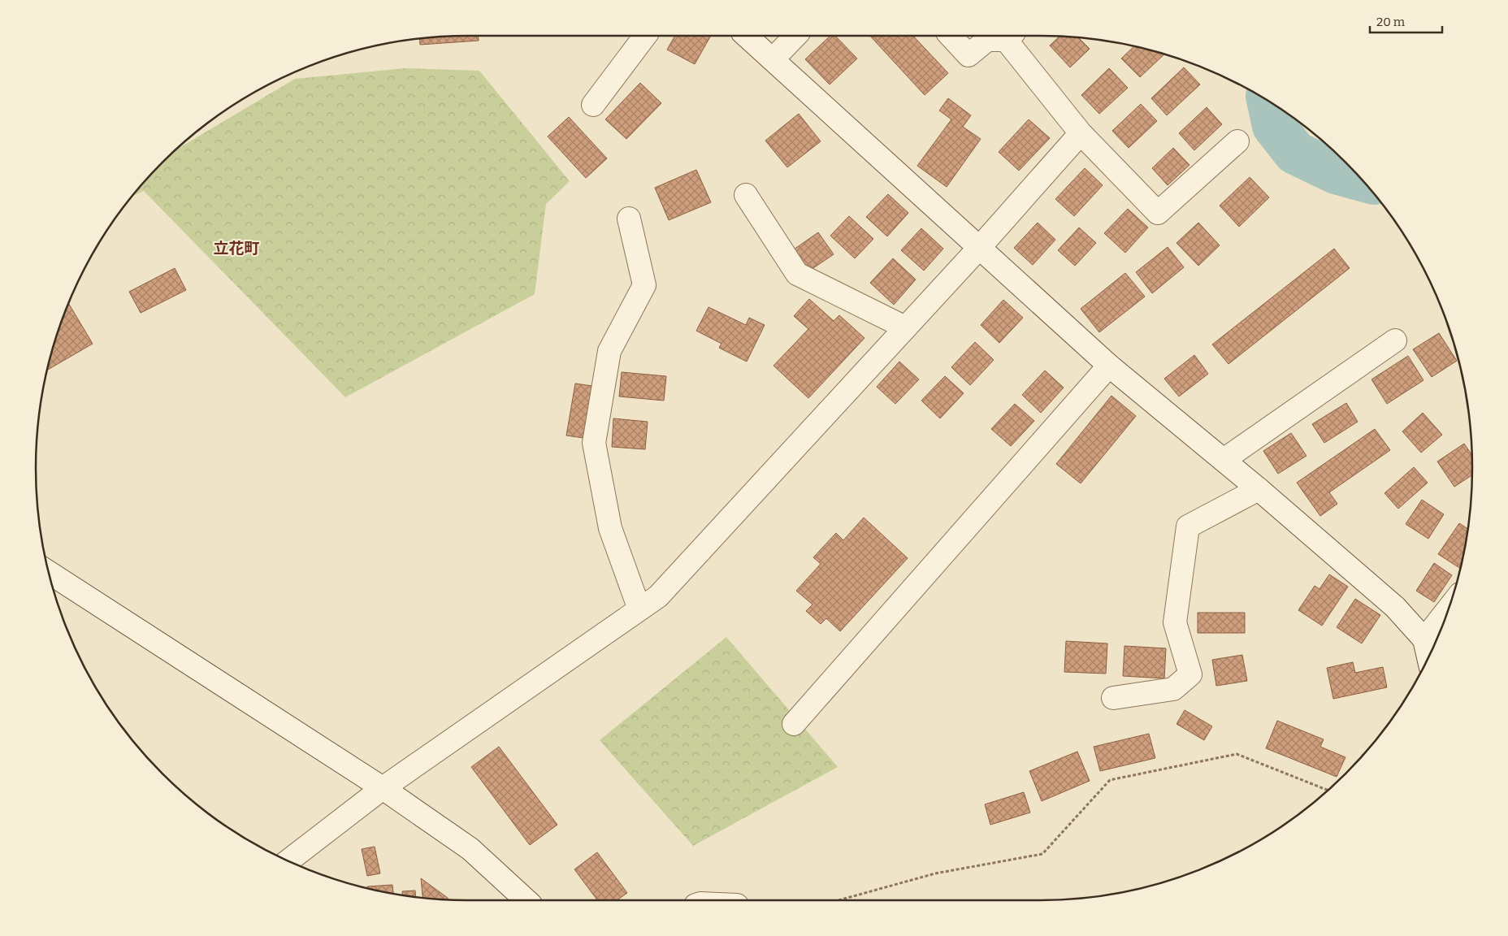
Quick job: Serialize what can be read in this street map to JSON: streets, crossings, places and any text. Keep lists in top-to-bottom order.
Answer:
{
  "districts": ["立花町"],
  "scale_bar": "20 m"
}
